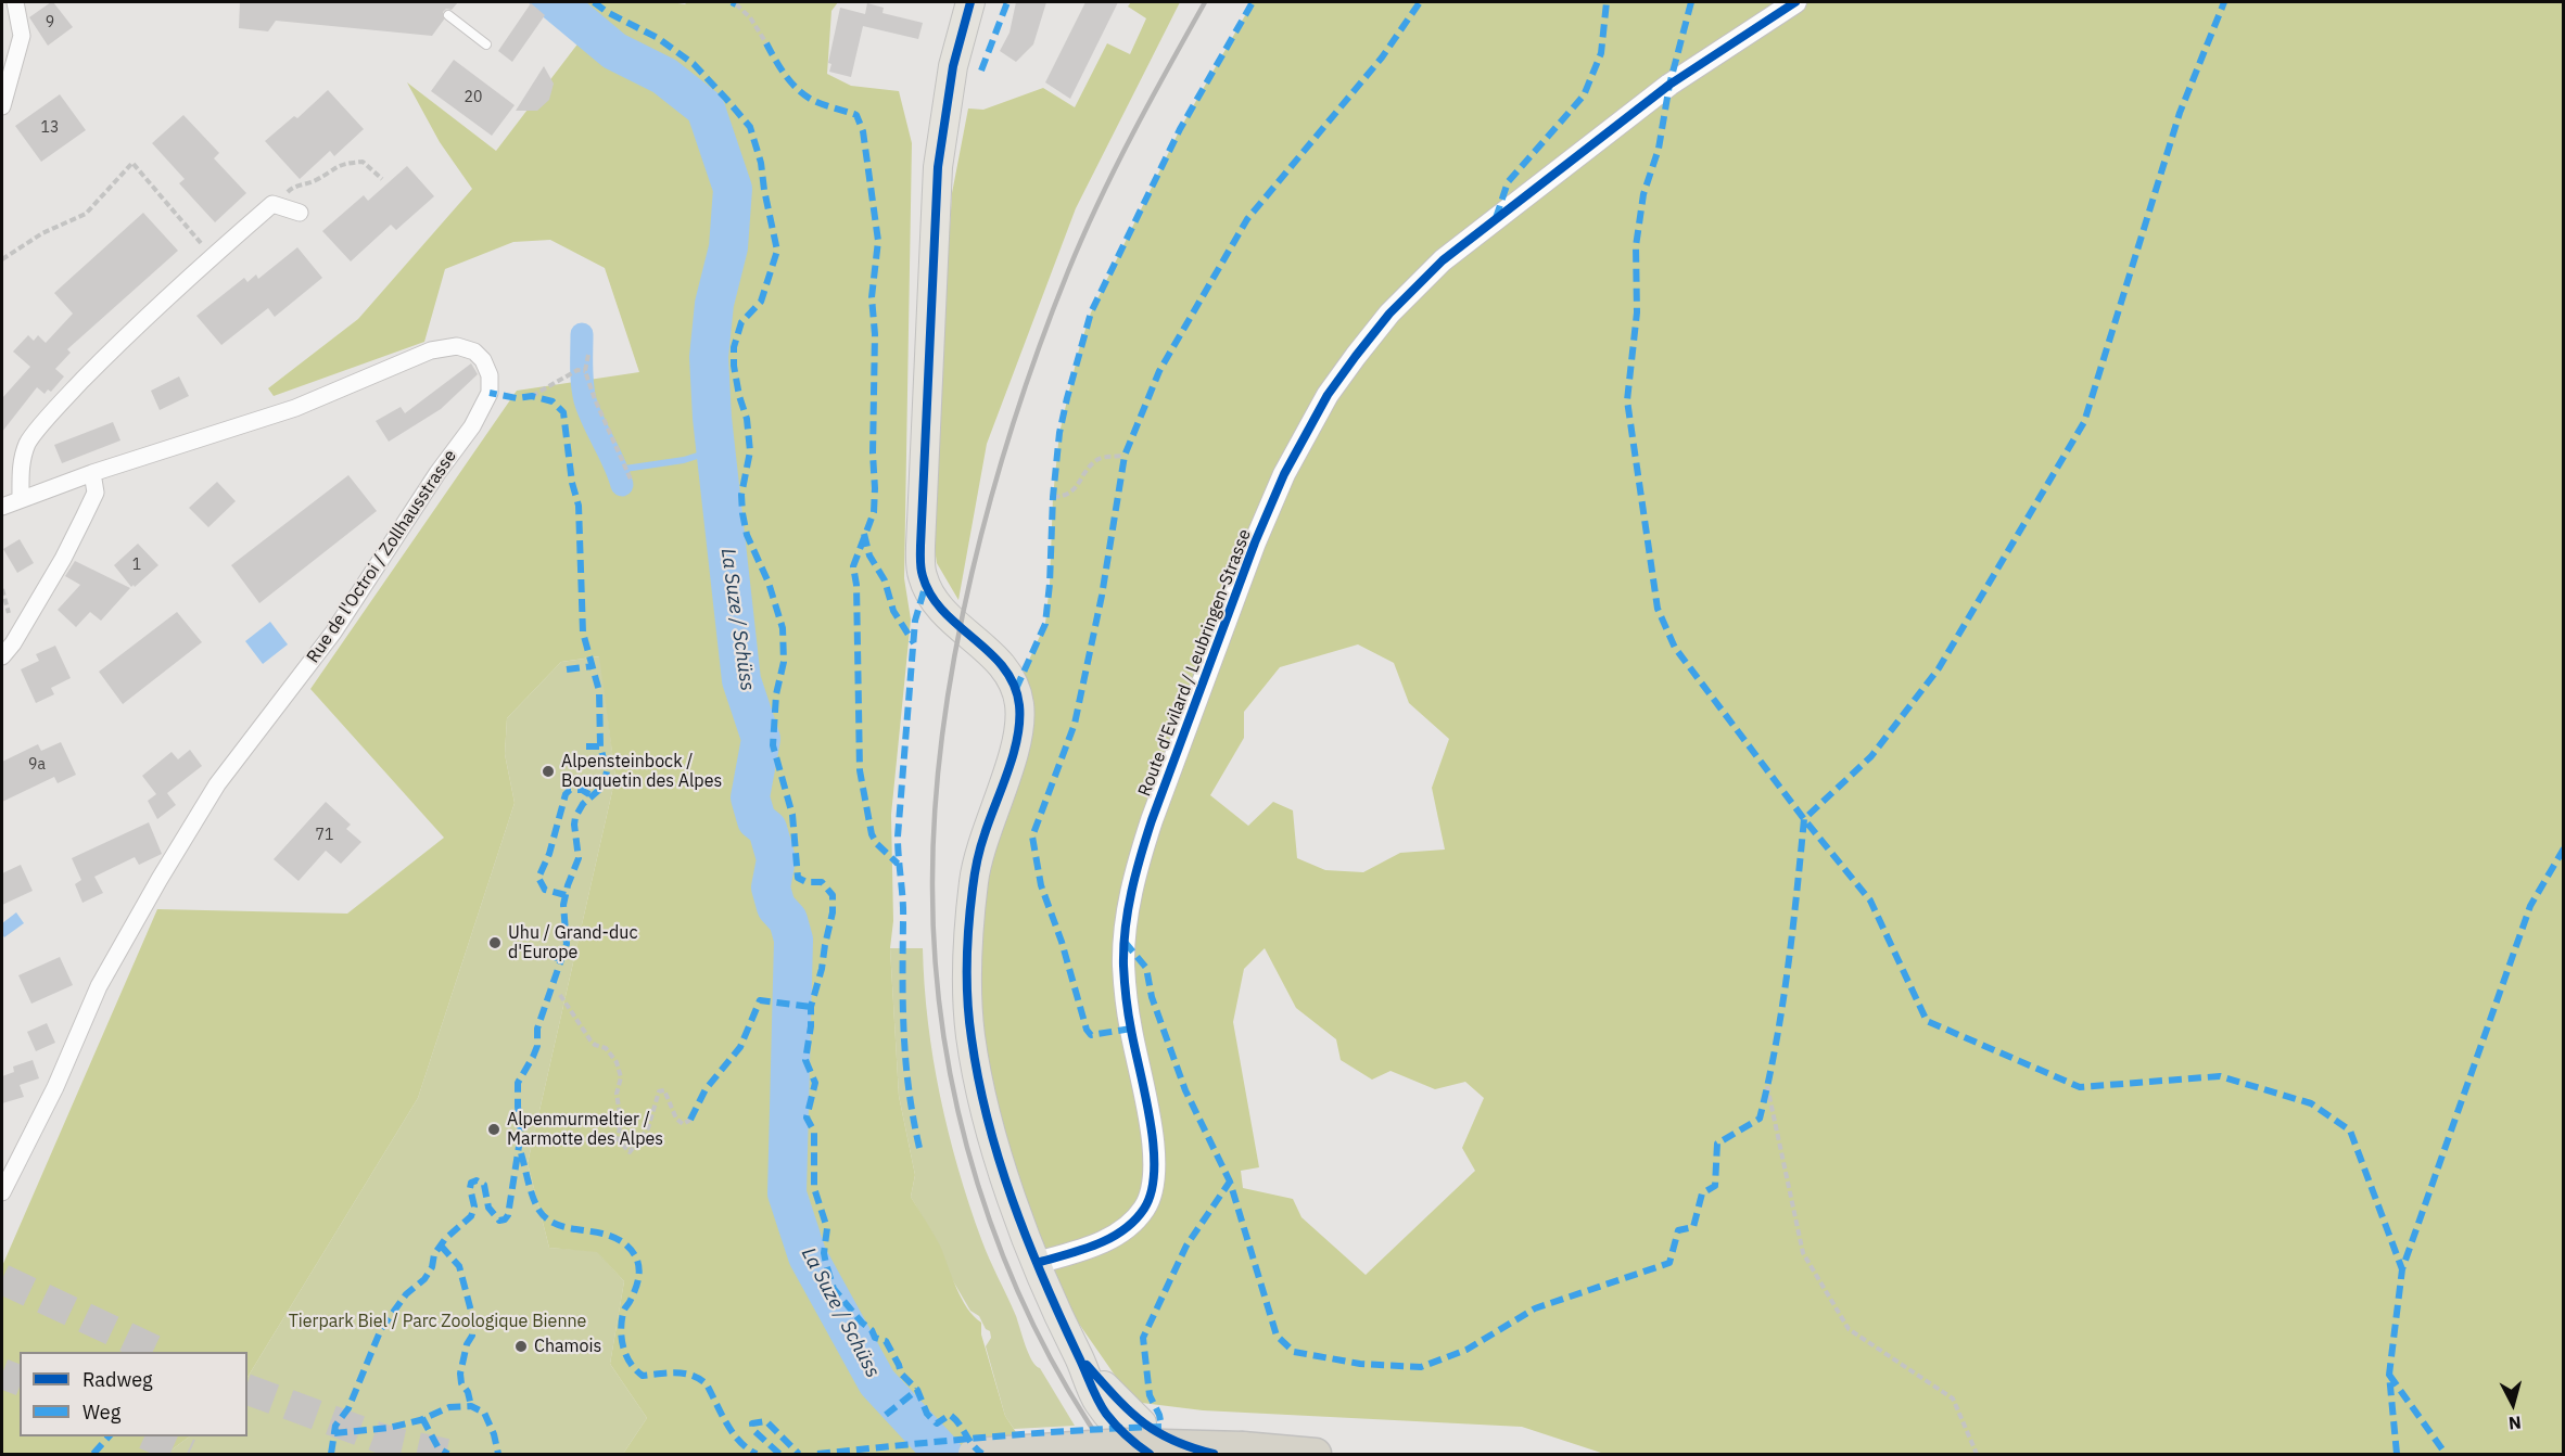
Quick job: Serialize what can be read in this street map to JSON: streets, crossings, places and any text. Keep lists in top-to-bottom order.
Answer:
{
  "streets": {
    "street": ["Rue de l'Octroi / Zollhausstrasse", "Route d'Evilard / Leubringen-Strasse"]
  },
  "water": ["La Suze / Schüss"],
  "parks": ["Tierpark Biel / Parc Zoologique Bienne"],
  "places": [
    "Alpensteinbock / Bouquetin des Alpes",
    "Uhu / Grand-duc d'Europe",
    "Alpenmurmeltier / Marmotte des Alpes",
    "Chamois"
  ],
  "house_numbers": [
    "9",
    "20",
    "13",
    "1",
    "9a",
    "71"
  ],
  "legend": ["Radweg", "Weg"],
  "north": "bottom"
}
